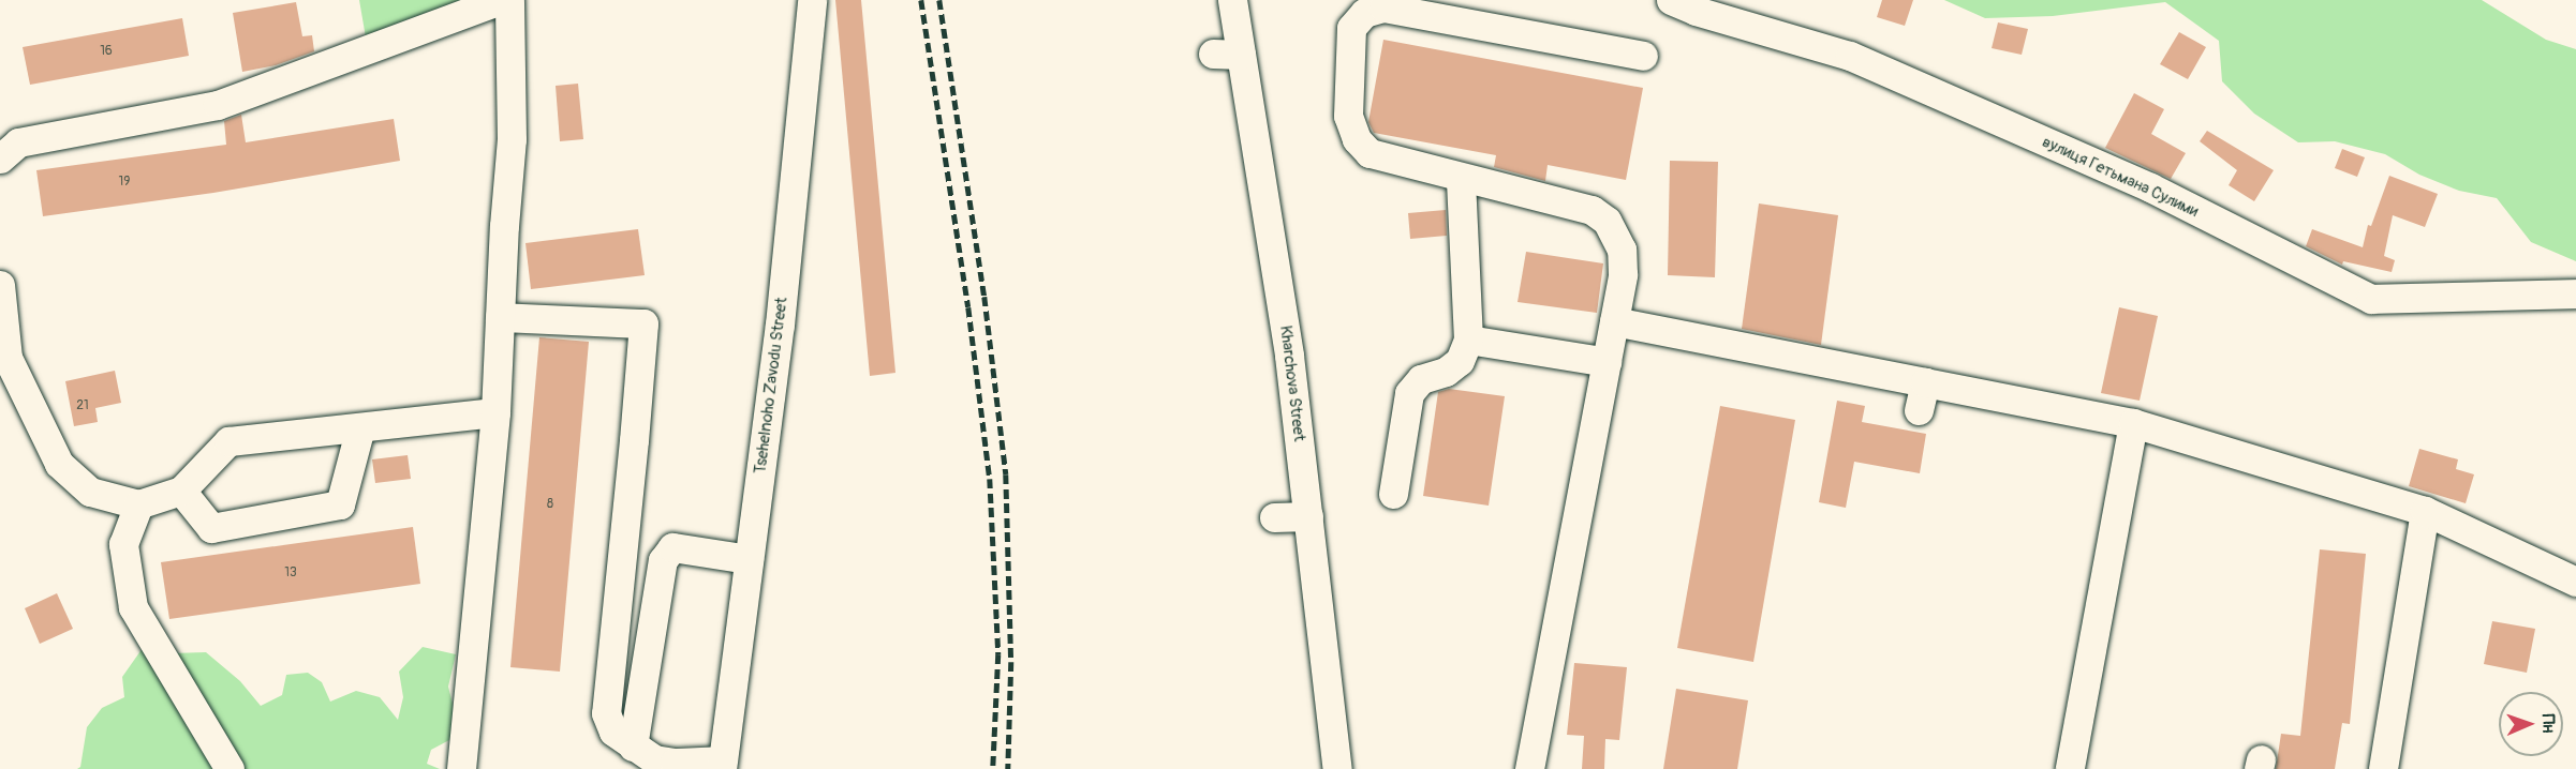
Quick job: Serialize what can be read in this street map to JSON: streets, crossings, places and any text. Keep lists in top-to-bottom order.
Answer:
{
  "streets": {
    "street": ["вулиця Гетьмана Сулими", "Kharchova Street", "Tsehelnoho Zavodu Street"]
  },
  "house_numbers": [
    "16",
    "19",
    "21",
    "8",
    "13"
  ],
  "north": "right"
}
